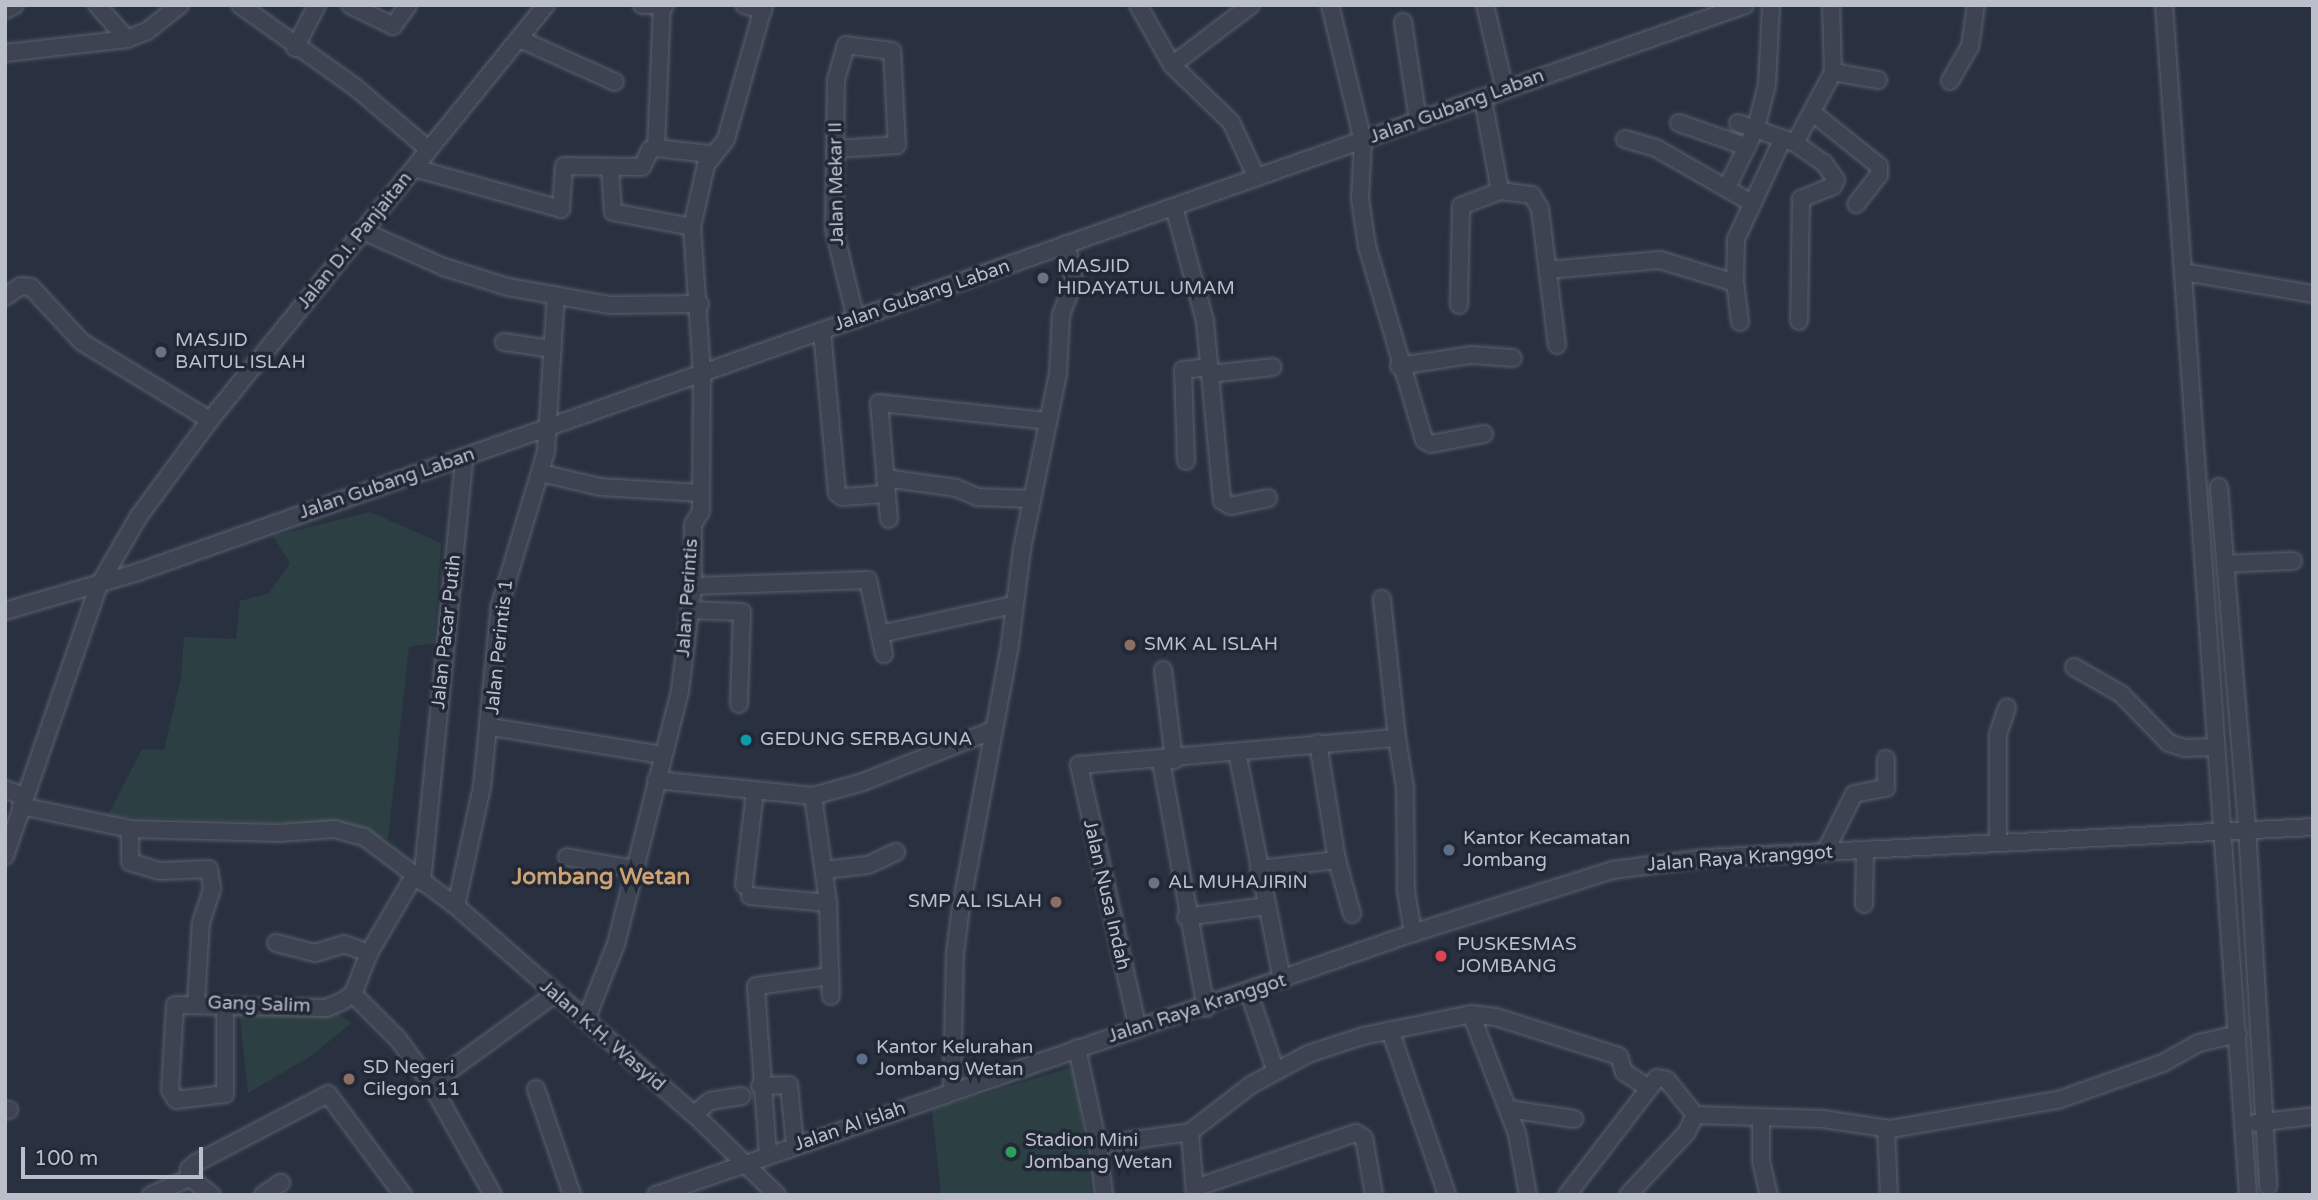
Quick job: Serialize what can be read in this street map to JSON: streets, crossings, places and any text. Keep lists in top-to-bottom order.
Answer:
{
  "streets": {
    "street": [
      "Jalan Gubang Laban",
      "Jalan Mekar II",
      "Jalan D.I. Panjaitan",
      "Jalan Perintis",
      "Jalan Pacar Putih",
      "Jalan Perintis 1",
      "Jalan Raya Kranggot",
      "Jalan Nusa Indah",
      "Gang Salim",
      "Jalan K.H. Wasyid",
      "Jalan Al Islah"
    ]
  },
  "crossings": [
    ["Jalan Gubang Laban", "Jalan Mekar II"],
    ["Jalan Gubang Laban", "Jalan D.I. Panjaitan"],
    ["Jalan Gubang Laban", "Jalan Perintis"],
    ["Jalan Gubang Laban", "Jalan Pacar Putih"],
    ["Jalan Gubang Laban", "Jalan Perintis 1"],
    ["Jalan D.I. Panjaitan", "Jalan K.H. Wasyid"],
    ["Jalan Perintis", "Jalan K.H. Wasyid"],
    ["Jalan Pacar Putih", "Jalan K.H. Wasyid"],
    ["Jalan Perintis 1", "Jalan K.H. Wasyid"],
    ["Jalan Raya Kranggot", "Jalan Nusa Indah"],
    ["Jalan Raya Kranggot", "Jalan Al Islah"],
    ["Jalan K.H. Wasyid", "Jalan Al Islah"]
  ],
  "districts": ["Jombang Wetan"],
  "places": [
    "MASJID HIDAYATUL UMAM",
    "MASJID BAITUL ISLAH",
    "SMK AL ISLAH",
    "GEDUNG SERBAGUNA",
    "Kantor Kecamatan Jombang",
    "AL MUHAJIRIN",
    "SMP AL ISLAH",
    "PUSKESMAS JOMBANG",
    "Kantor Kelurahan Jombang Wetan",
    "SD Negeri Cilegon 11",
    "Stadion Mini Jombang Wetan"
  ],
  "scale_bar": "100 m"
}
